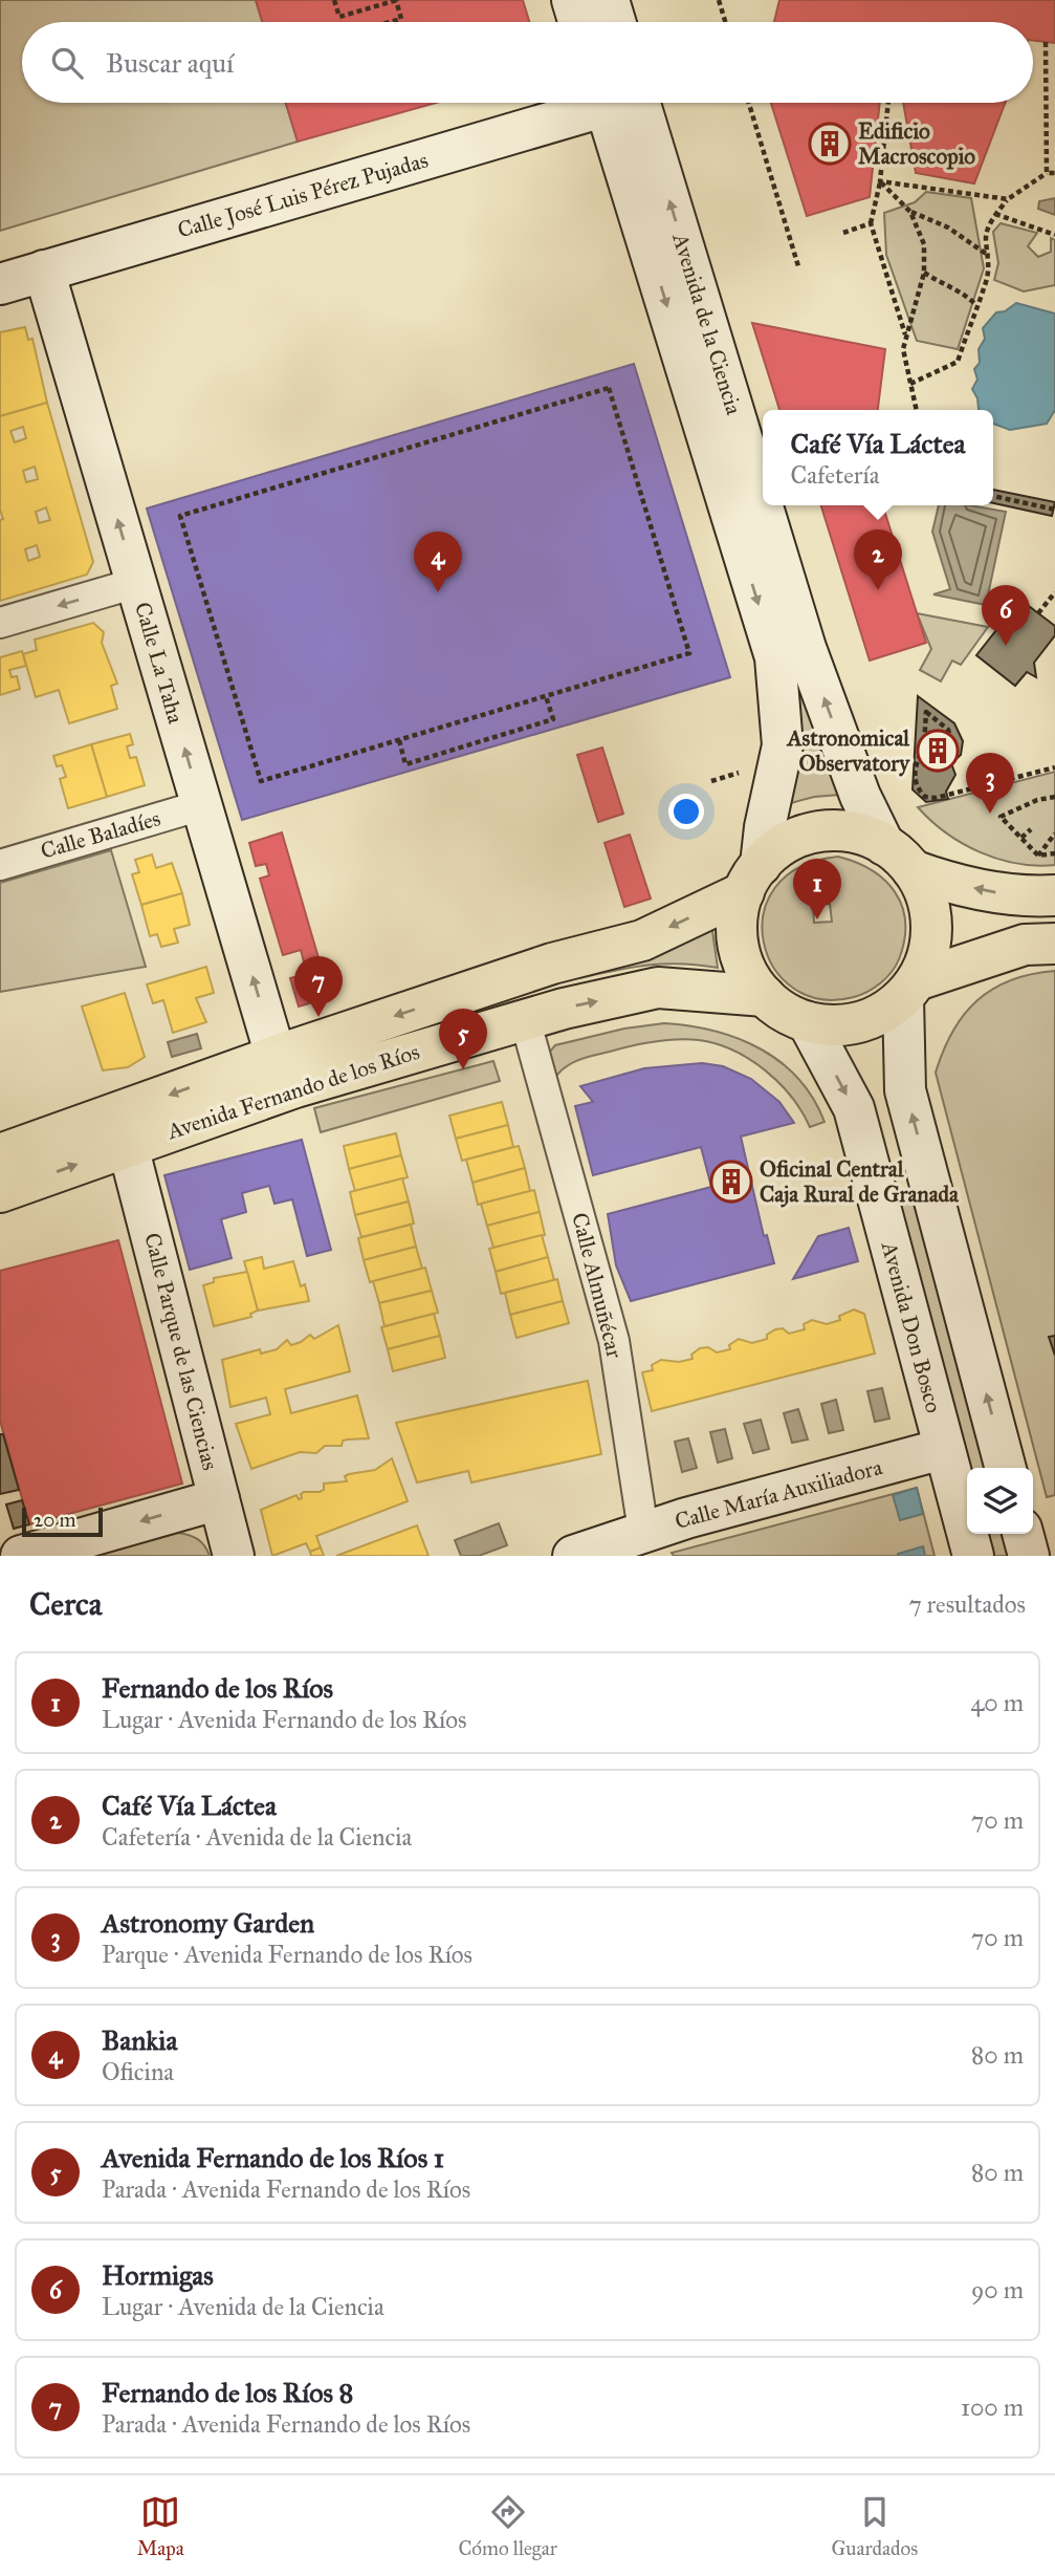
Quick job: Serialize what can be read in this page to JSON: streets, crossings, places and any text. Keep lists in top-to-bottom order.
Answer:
{
  "streets": {
    "main road": [
      "Calle José Luis Pérez Pujadas",
      "Avenida de la Ciencia",
      "Calle La Taha",
      "Avenida Fernando de los Ríos",
      "Avenida Don Bosco",
      "Calle Parque de las Ciencias",
      "Calle María Auxiliadora"
    ],
    "street": ["Calle Baladíes", "Calle Almuñécar"]
  },
  "crossings": [
    ["Calle José Luis Pérez Pujadas", "Calle La Taha"],
    ["Avenida de la Ciencia", "Avenida Fernando de los Ríos"],
    ["Avenida de la Ciencia", "Avenida Don Bosco"],
    ["Calle La Taha", "Calle Baladíes"],
    ["Calle La Taha", "Avenida Fernando de los Ríos"],
    ["Avenida Fernando de los Ríos", "Calle Almuñécar"],
    ["Avenida Fernando de los Ríos", "Avenida Don Bosco"],
    ["Avenida Fernando de los Ríos", "Calle Parque de las Ciencias"],
    ["Calle Almuñécar", "Calle María Auxiliadora"],
    ["Avenida Don Bosco", "Calle María Auxiliadora"]
  ],
  "one_way": ["Calle La Taha"],
  "places": {
    "building": ["Edificio Macroscopio", "Astronomical Observatory", "Oficinal Central Caja Rural de Granada"]
  },
  "scale_bar": "20 m",
  "page": {
    "search": "Buscar aquí",
    "popup": ["Café Vía Láctea", "Cafetería"],
    "pins": [
      "2",
      "4",
      "6",
      "3",
      "1",
      "7",
      "5"
    ],
    "scale": "20 m",
    "heading": ["Cerca", "7 resultados"],
    "list": [
      {
        "mark": "1",
        "name": "Fernando de los Ríos",
        "note": "Lugar · Avenida Fernando de los Ríos",
        "value": "40 m"
      },
      {
        "mark": "2",
        "name": "Café Vía Láctea",
        "note": "Cafetería · Avenida de la Ciencia",
        "value": "70 m"
      },
      {
        "mark": "3",
        "name": "Astronomy Garden",
        "note": "Parque · Avenida Fernando de los Ríos",
        "value": "70 m"
      },
      {
        "mark": "4",
        "name": "Bankia",
        "note": "Oficina",
        "value": "80 m"
      },
      {
        "mark": "5",
        "name": "Avenida Fernando de los Ríos 1",
        "note": "Parada · Avenida Fernando de los Ríos",
        "value": "80 m"
      },
      {
        "mark": "6",
        "name": "Hormigas",
        "note": "Lugar · Avenida de la Ciencia",
        "value": "90 m"
      },
      {
        "mark": "7",
        "name": "Fernando de los Ríos 8",
        "note": "Parada · Avenida Fernando de los Ríos",
        "value": "100 m"
      }
    ],
    "nav": ["Mapa", "Cómo llegar", "Guardados"]
  }
}
